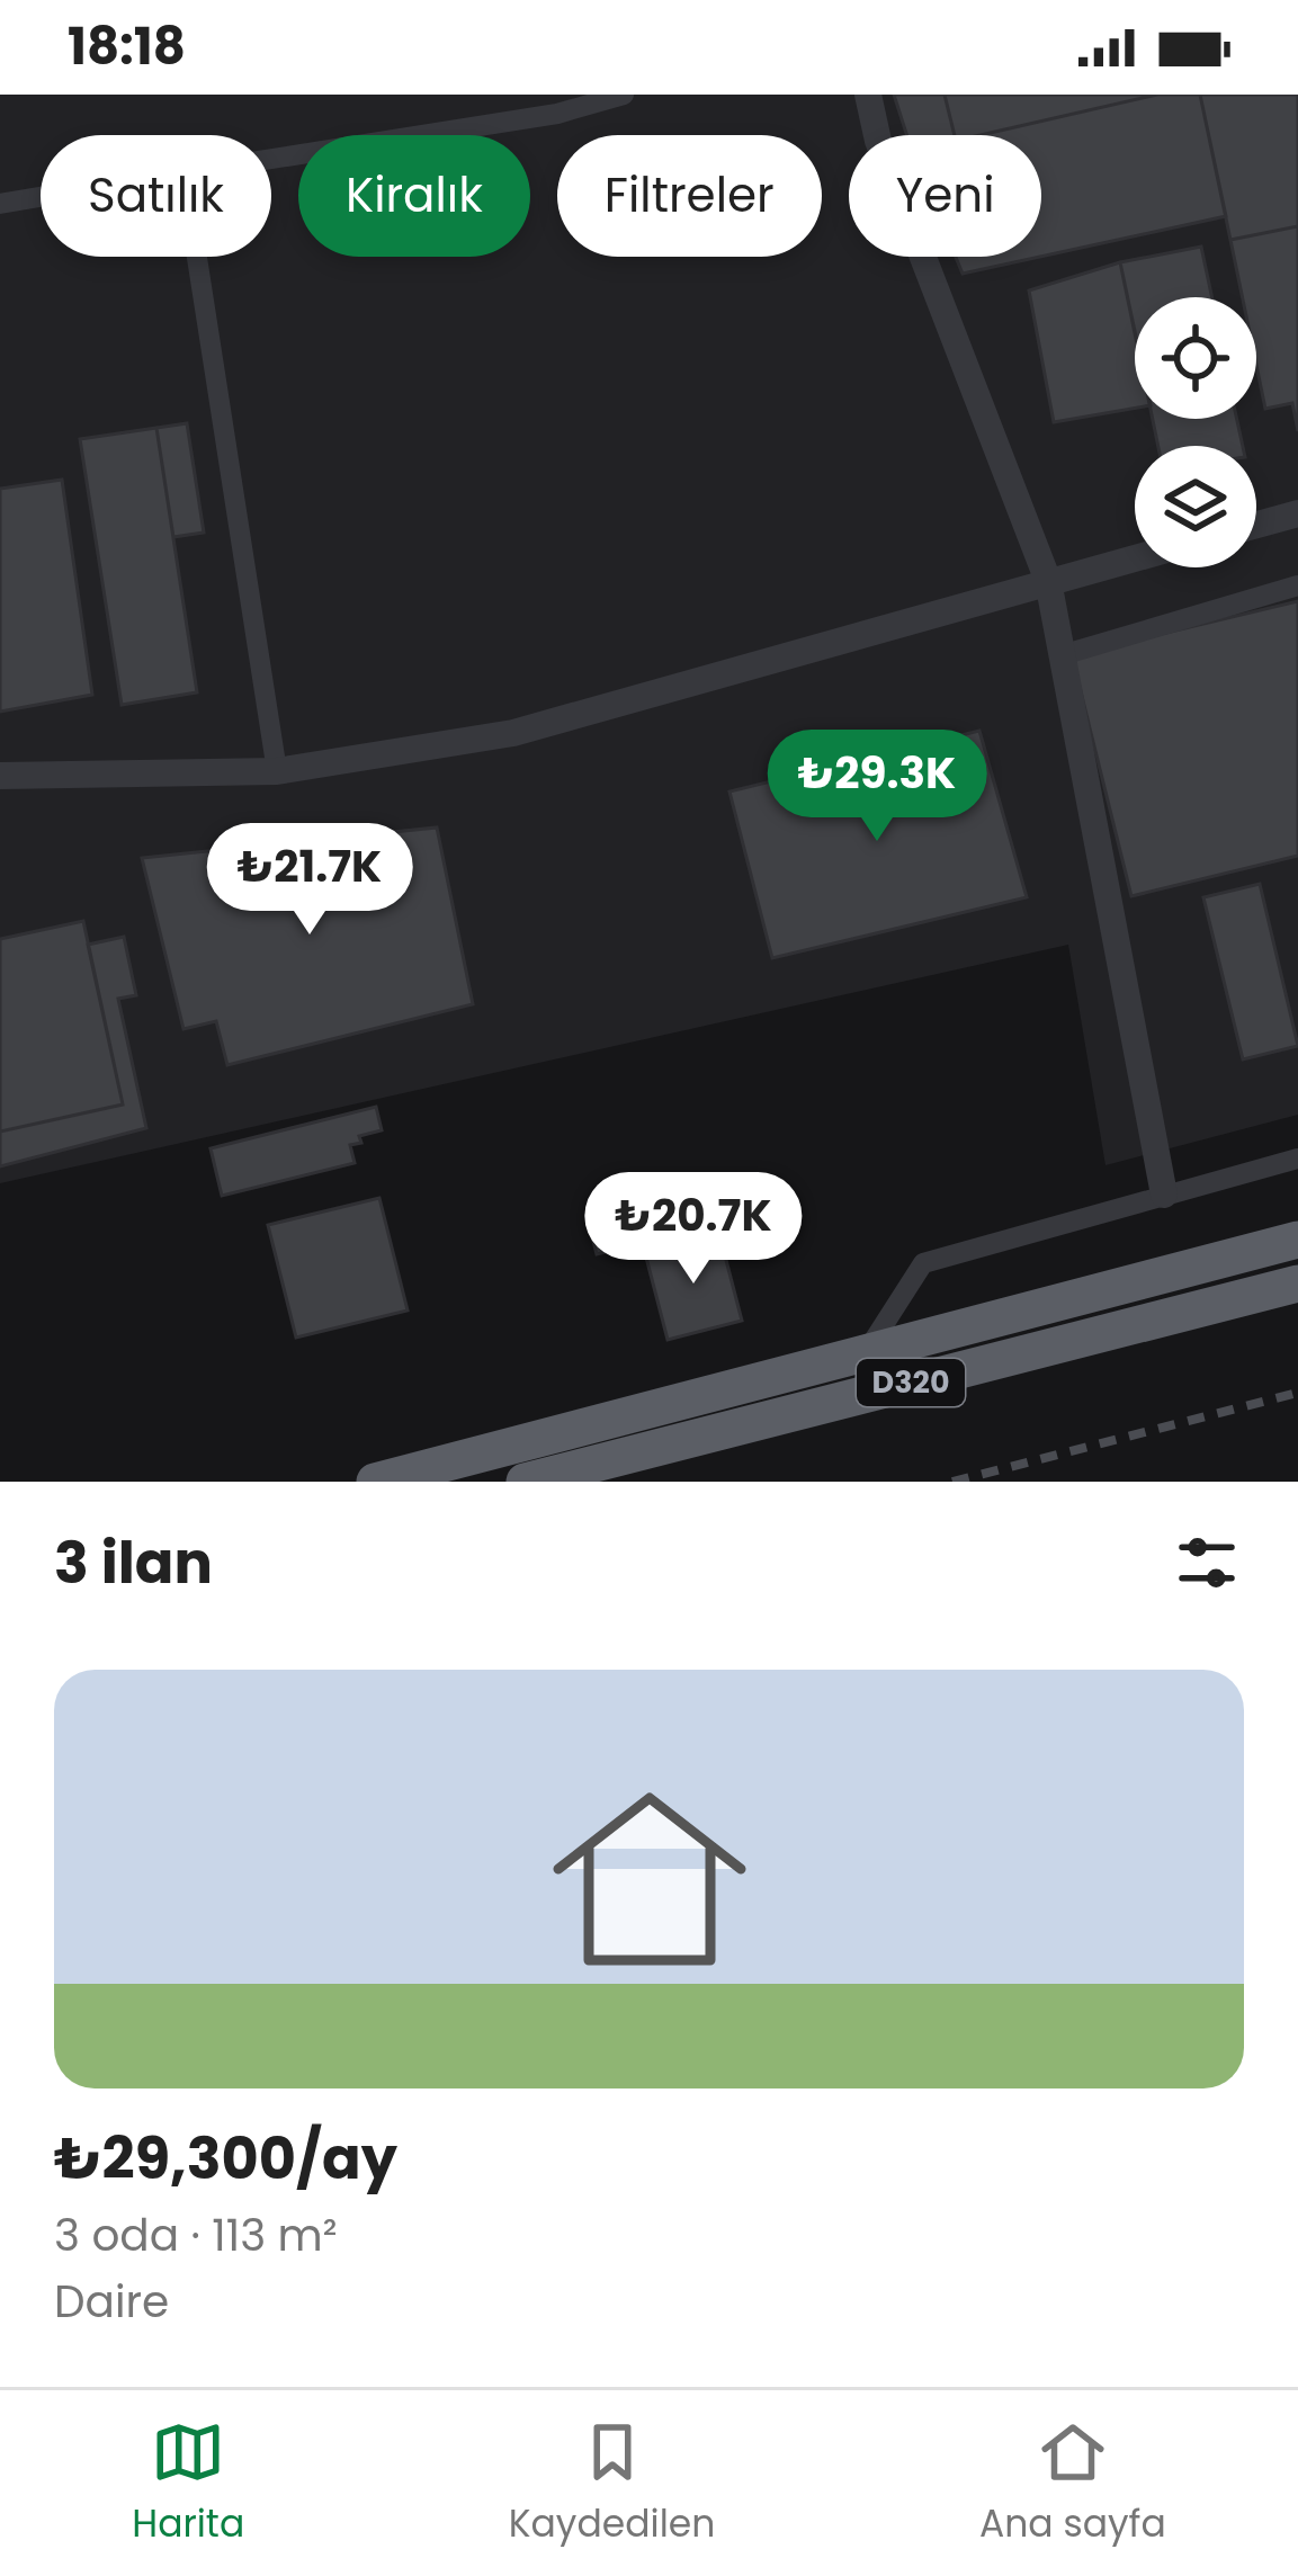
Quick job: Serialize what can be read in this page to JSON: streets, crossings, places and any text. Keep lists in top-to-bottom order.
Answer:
{
  "streets": {
    "highway": ["D320"]
  },
  "page": {
    "status": "18:18",
    "chip": [
      "Satılık",
      "Kiralık",
      "Filtreler",
      "Yeni"
    ],
    "price": ["₺29.3K", "₺21.7K", "₺20.7K"],
    "heading": "3 ilan",
    "list": [
      {
        "name": "₺29,300/ay",
        "note": "3 oda · 113 m² · Daire"
      }
    ],
    "tabs": ["Harita", "Kaydedilen", "Ana sayfa"]
  }
}
